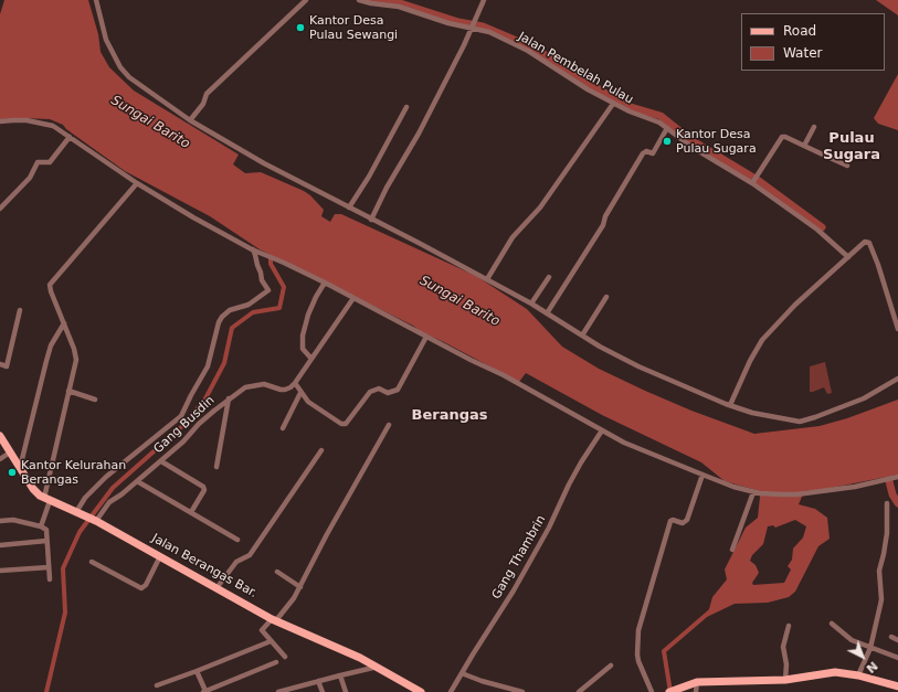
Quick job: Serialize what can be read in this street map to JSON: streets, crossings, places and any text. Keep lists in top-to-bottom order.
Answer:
{
  "streets": {
    "main road": ["Jalan Berangas Bar."],
    "street": ["Jalan Pembelah Pulau", "Gang Busdin", "Gang Thambrin"]
  },
  "crossings": [
    ["Gang Busdin", "Jalan Berangas Bar."]
  ],
  "districts": ["Pulau Sugara", "Berangas"],
  "water": ["Sungai Barito"],
  "places": ["Kantor Desa Pulau Sewangi", "Kantor Desa Pulau Sugara", "Kantor Kelurahan Berangas"],
  "legend": ["Road", "Water"],
  "north": "bottom right"
}
